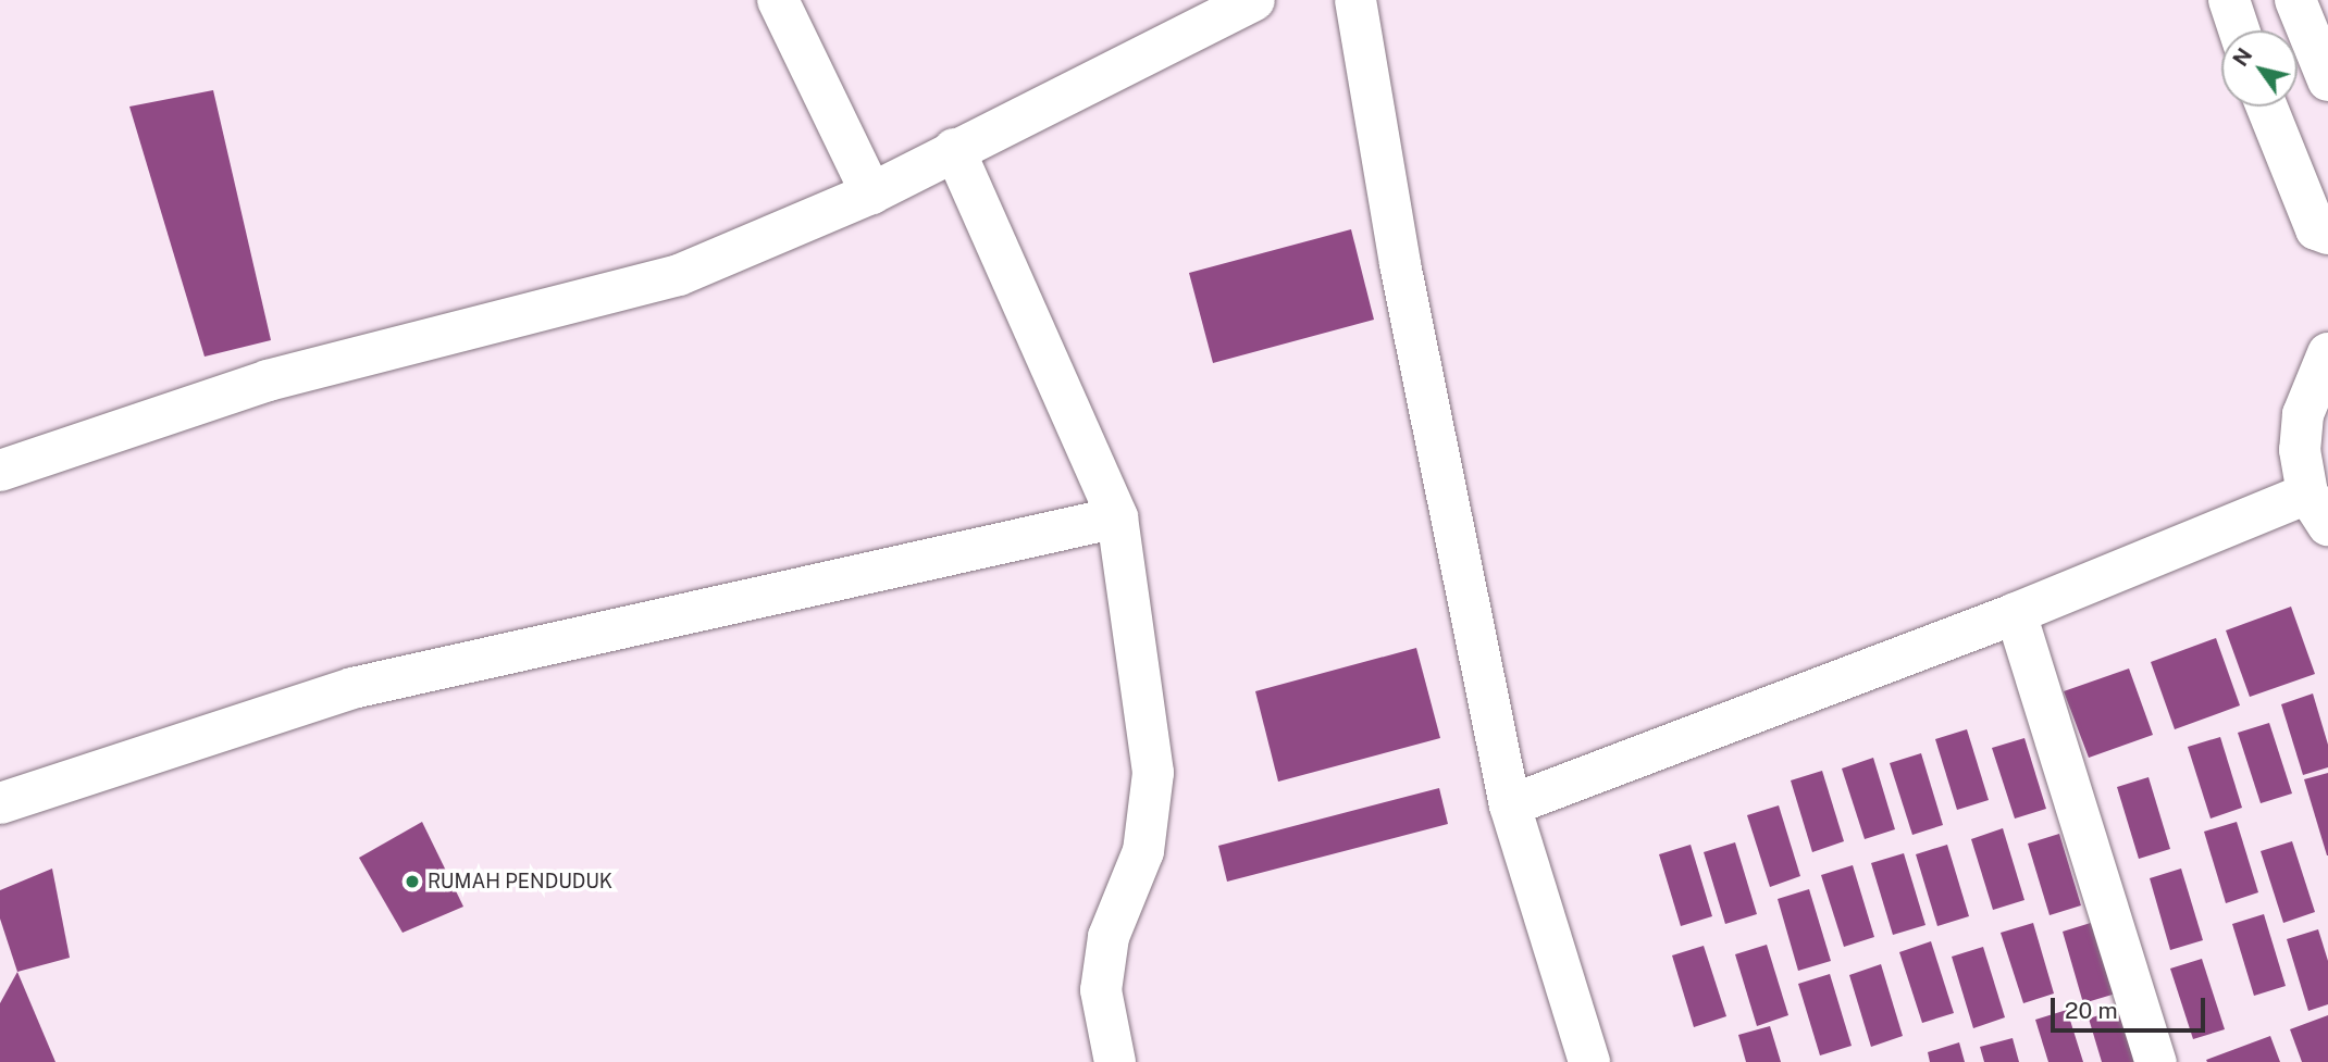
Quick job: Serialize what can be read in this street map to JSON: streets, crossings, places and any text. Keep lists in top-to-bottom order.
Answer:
{
  "places": ["RUMAH PENDUDUK"],
  "scale_bar": "20 m",
  "north": "top left"
}
